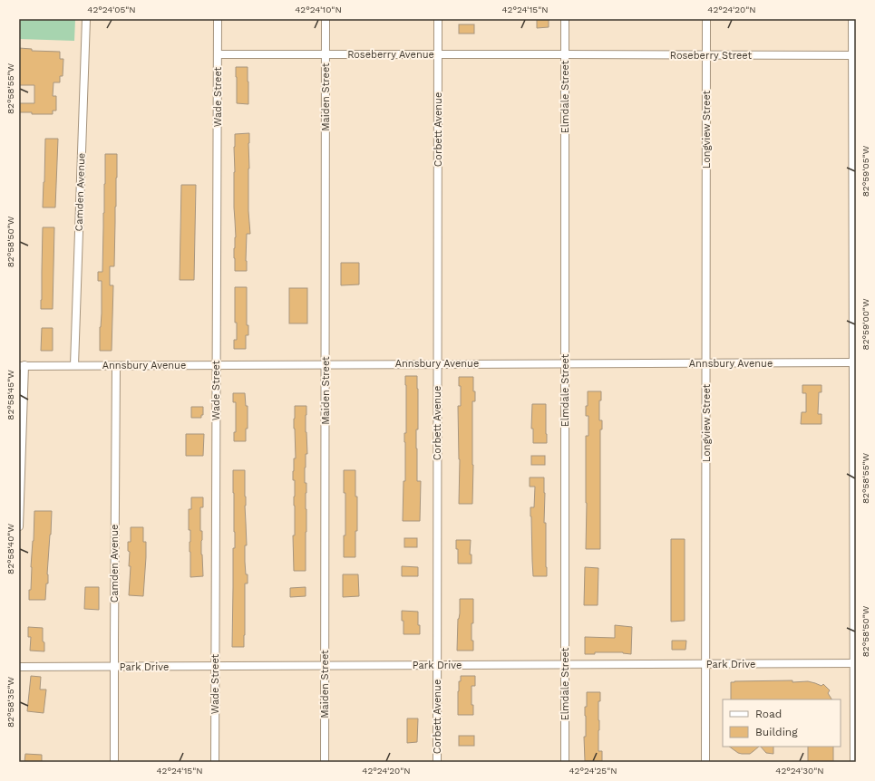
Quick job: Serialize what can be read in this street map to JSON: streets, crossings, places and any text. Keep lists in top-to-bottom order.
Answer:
{
  "streets": {
    "street": [
      "Roseberry Avenue",
      "Roseberry Street",
      "Wade Street",
      "Maiden Street",
      "Elmdale Street",
      "Corbett Avenue",
      "Longview Street",
      "Camden Avenue",
      "Annsbury Avenue",
      "Park Drive"
    ]
  },
  "crossings": [
    ["Roseberry Avenue", "Roseberry Street"],
    ["Roseberry Avenue", "Wade Street"],
    ["Roseberry Avenue", "Maiden Street"],
    ["Roseberry Avenue", "Elmdale Street"],
    ["Roseberry Avenue", "Corbett Avenue"],
    ["Roseberry Street", "Elmdale Street"],
    ["Roseberry Street", "Longview Street"],
    ["Wade Street", "Annsbury Avenue"],
    ["Wade Street", "Park Drive"],
    ["Maiden Street", "Annsbury Avenue"],
    ["Maiden Street", "Park Drive"],
    ["Elmdale Street", "Annsbury Avenue"],
    ["Elmdale Street", "Park Drive"],
    ["Corbett Avenue", "Annsbury Avenue"],
    ["Corbett Avenue", "Park Drive"],
    ["Longview Street", "Annsbury Avenue"],
    ["Longview Street", "Park Drive"],
    ["Camden Avenue", "Annsbury Avenue"],
    ["Camden Avenue", "Park Drive"]
  ],
  "legend": ["Road", "Building"],
  "coordinates": [
    "42°24'05\"N",
    "42°24'10\"N",
    "42°24'15\"N",
    "42°24'20\"N",
    "82°58'55\"W",
    "82°59'05\"W",
    "82°58'50\"W",
    "82°59'00\"W",
    "82°58'45\"W",
    "82°58'40\"W",
    "82°58'35\"W",
    "42°24'25\"N",
    "42°24'30\"N"
  ]
}
